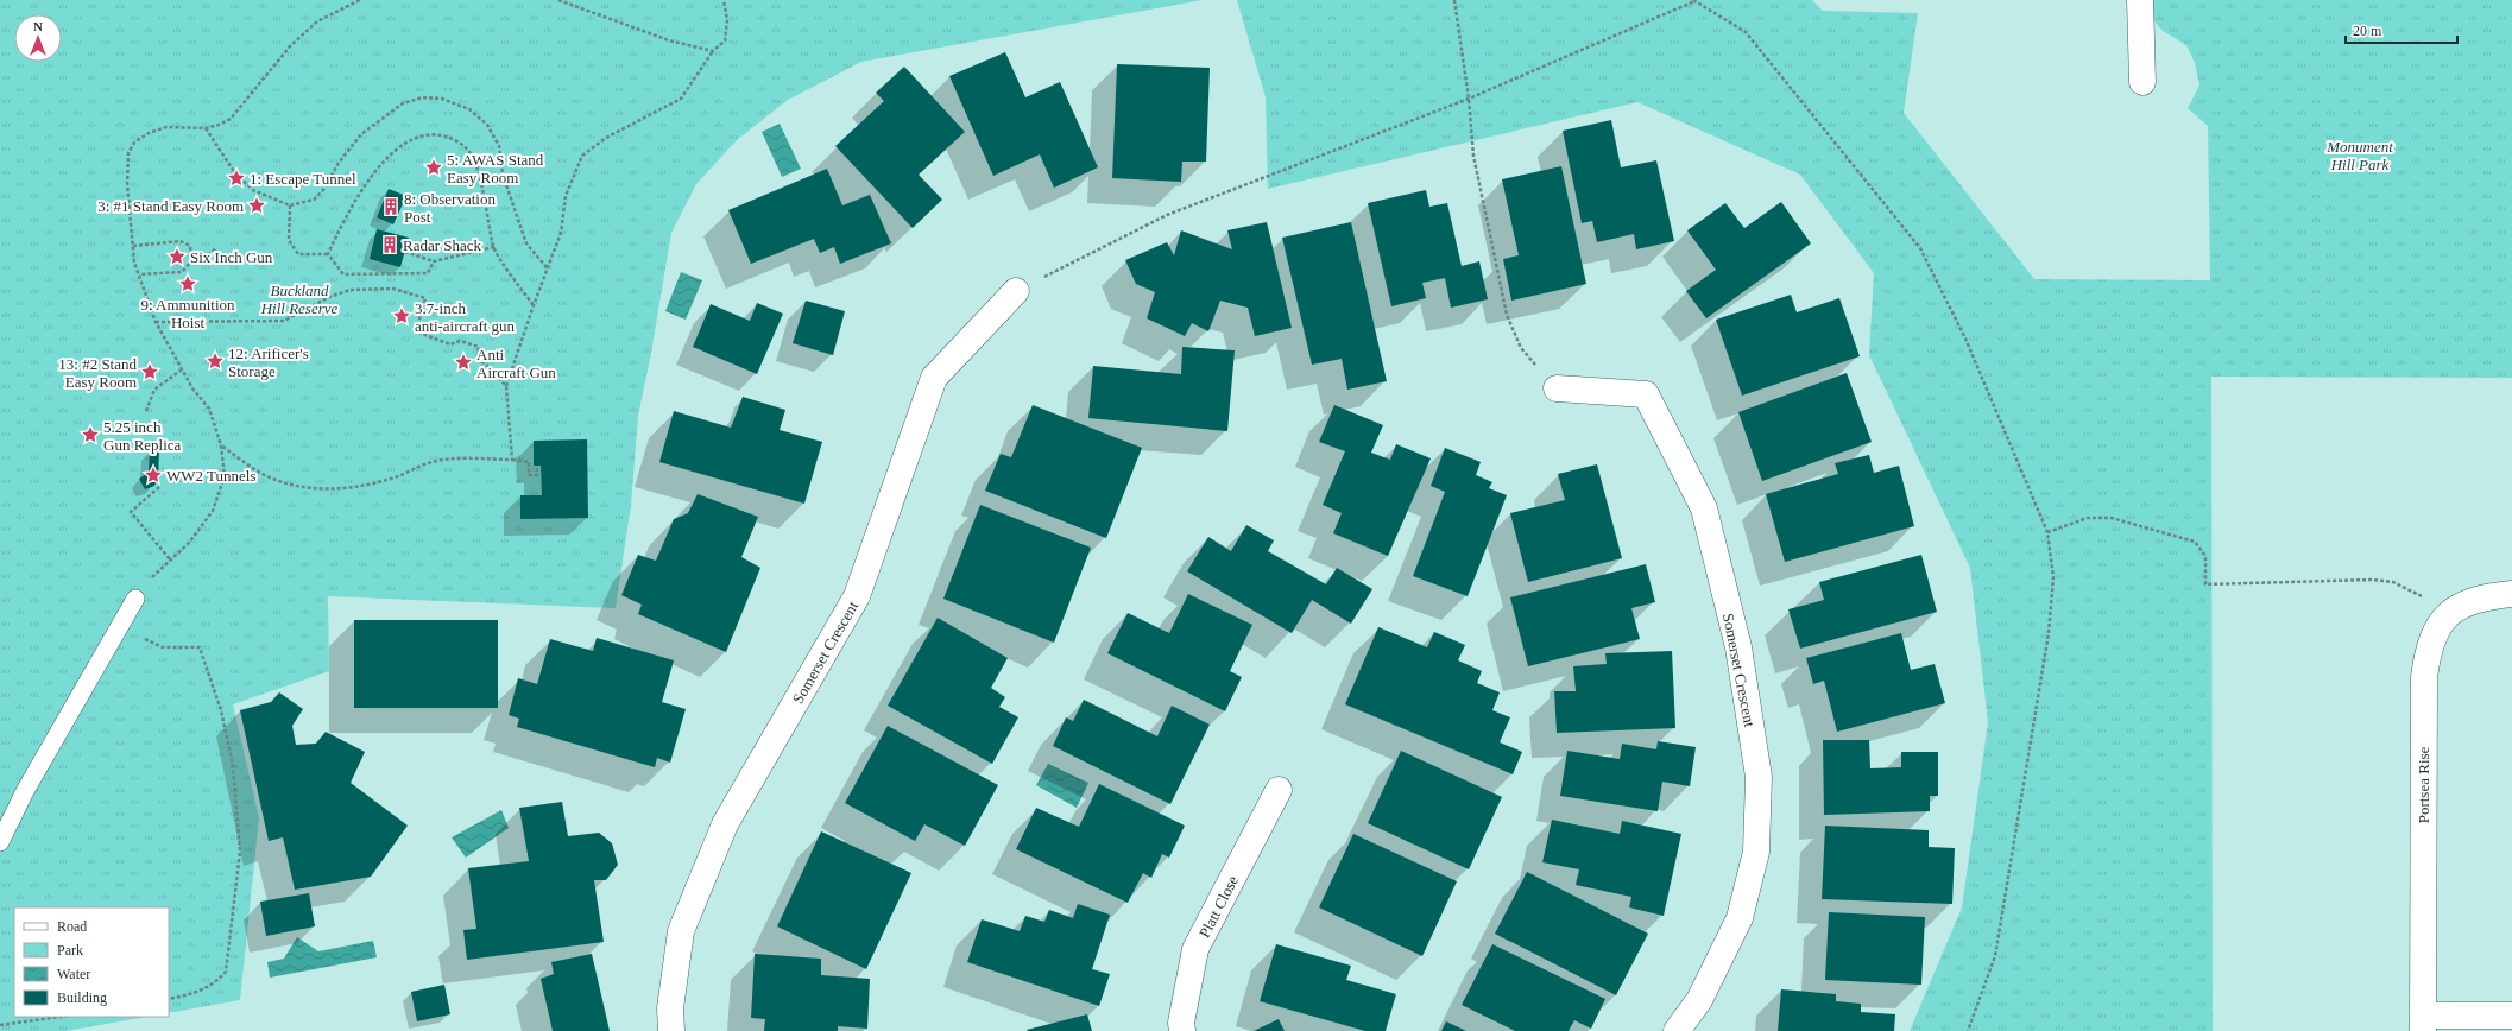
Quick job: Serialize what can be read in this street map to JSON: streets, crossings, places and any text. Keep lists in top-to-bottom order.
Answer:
{
  "streets": {
    "street": ["Somerset Crescent", "Portsea Rise", "Platt Close"]
  },
  "parks": ["Monument Hill Park", "Buckland Hill Reserve"],
  "places": {
    "place": [
      "5: AWAS Stand Easy Room",
      "1: Escape Tunnel",
      "3: #1 Stand Easy Room",
      "Six Inch Gun",
      "9: Ammunition Hoist",
      "3.7-inch anti-aircraft gun",
      "12: Arificer's Storage",
      "Anti Aircraft Gun",
      "13: #2 Stand Easy Room",
      "5.25 inch Gun Replica",
      "WW2 Tunnels"
    ],
    "building": ["8: Observation Post", "Radar Shack"]
  },
  "legend": [
    "Road",
    "Park",
    "Water",
    "Building"
  ],
  "scale_bar": "20 m",
  "north": "top"
}
